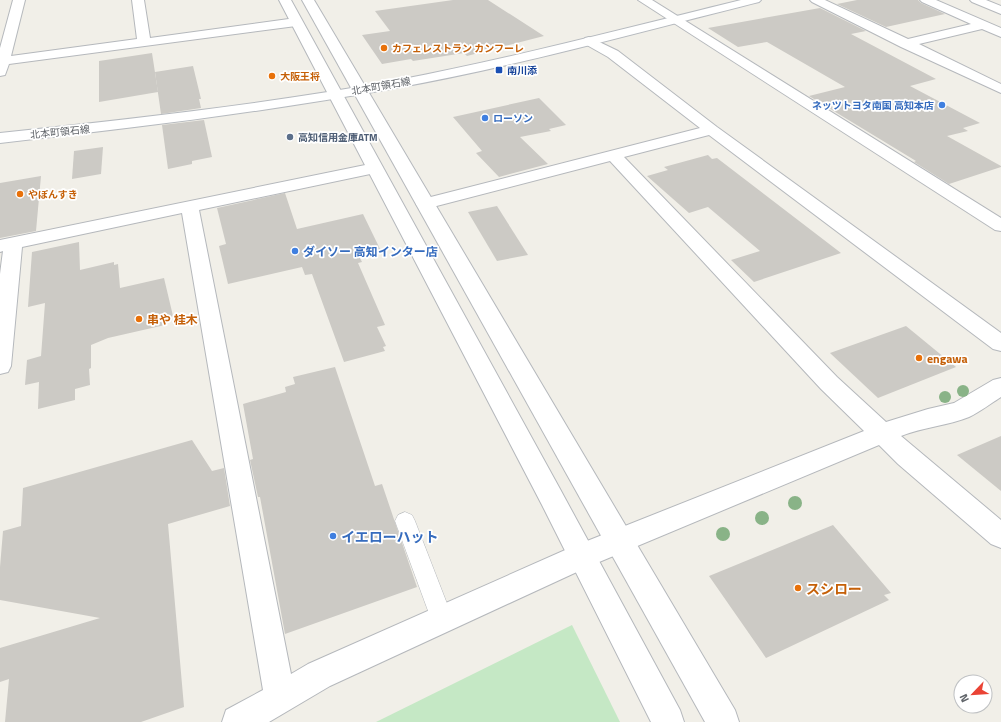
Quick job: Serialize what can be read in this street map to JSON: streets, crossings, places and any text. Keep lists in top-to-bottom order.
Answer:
{
  "streets": {
    "street": ["北本町領石線"]
  },
  "places": {
    "other": [
      "カフェレストラン カンフーレ",
      "大阪王将",
      "ネッツトヨタ南国 高知本店",
      "ローソン",
      "高知信用金庫ATM",
      "やぽんすき",
      "ダイソー 高知インター店",
      "串や 桂木",
      "engawa",
      "イエローハット",
      "スシロー"
    ],
    "transit": ["南川添"]
  },
  "north": "bottom left"
}
